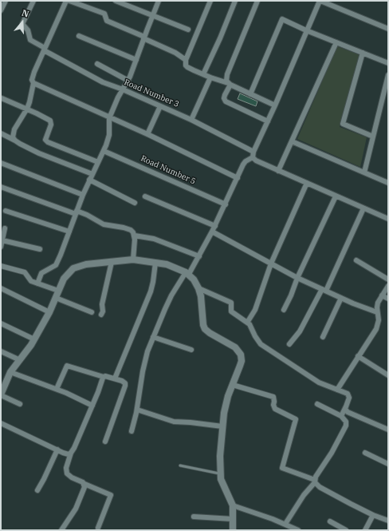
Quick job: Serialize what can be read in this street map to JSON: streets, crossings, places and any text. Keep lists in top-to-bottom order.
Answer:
{
  "streets": {
    "street": ["Road Number 3", "Road Number 5"]
  },
  "north": "top"
}
